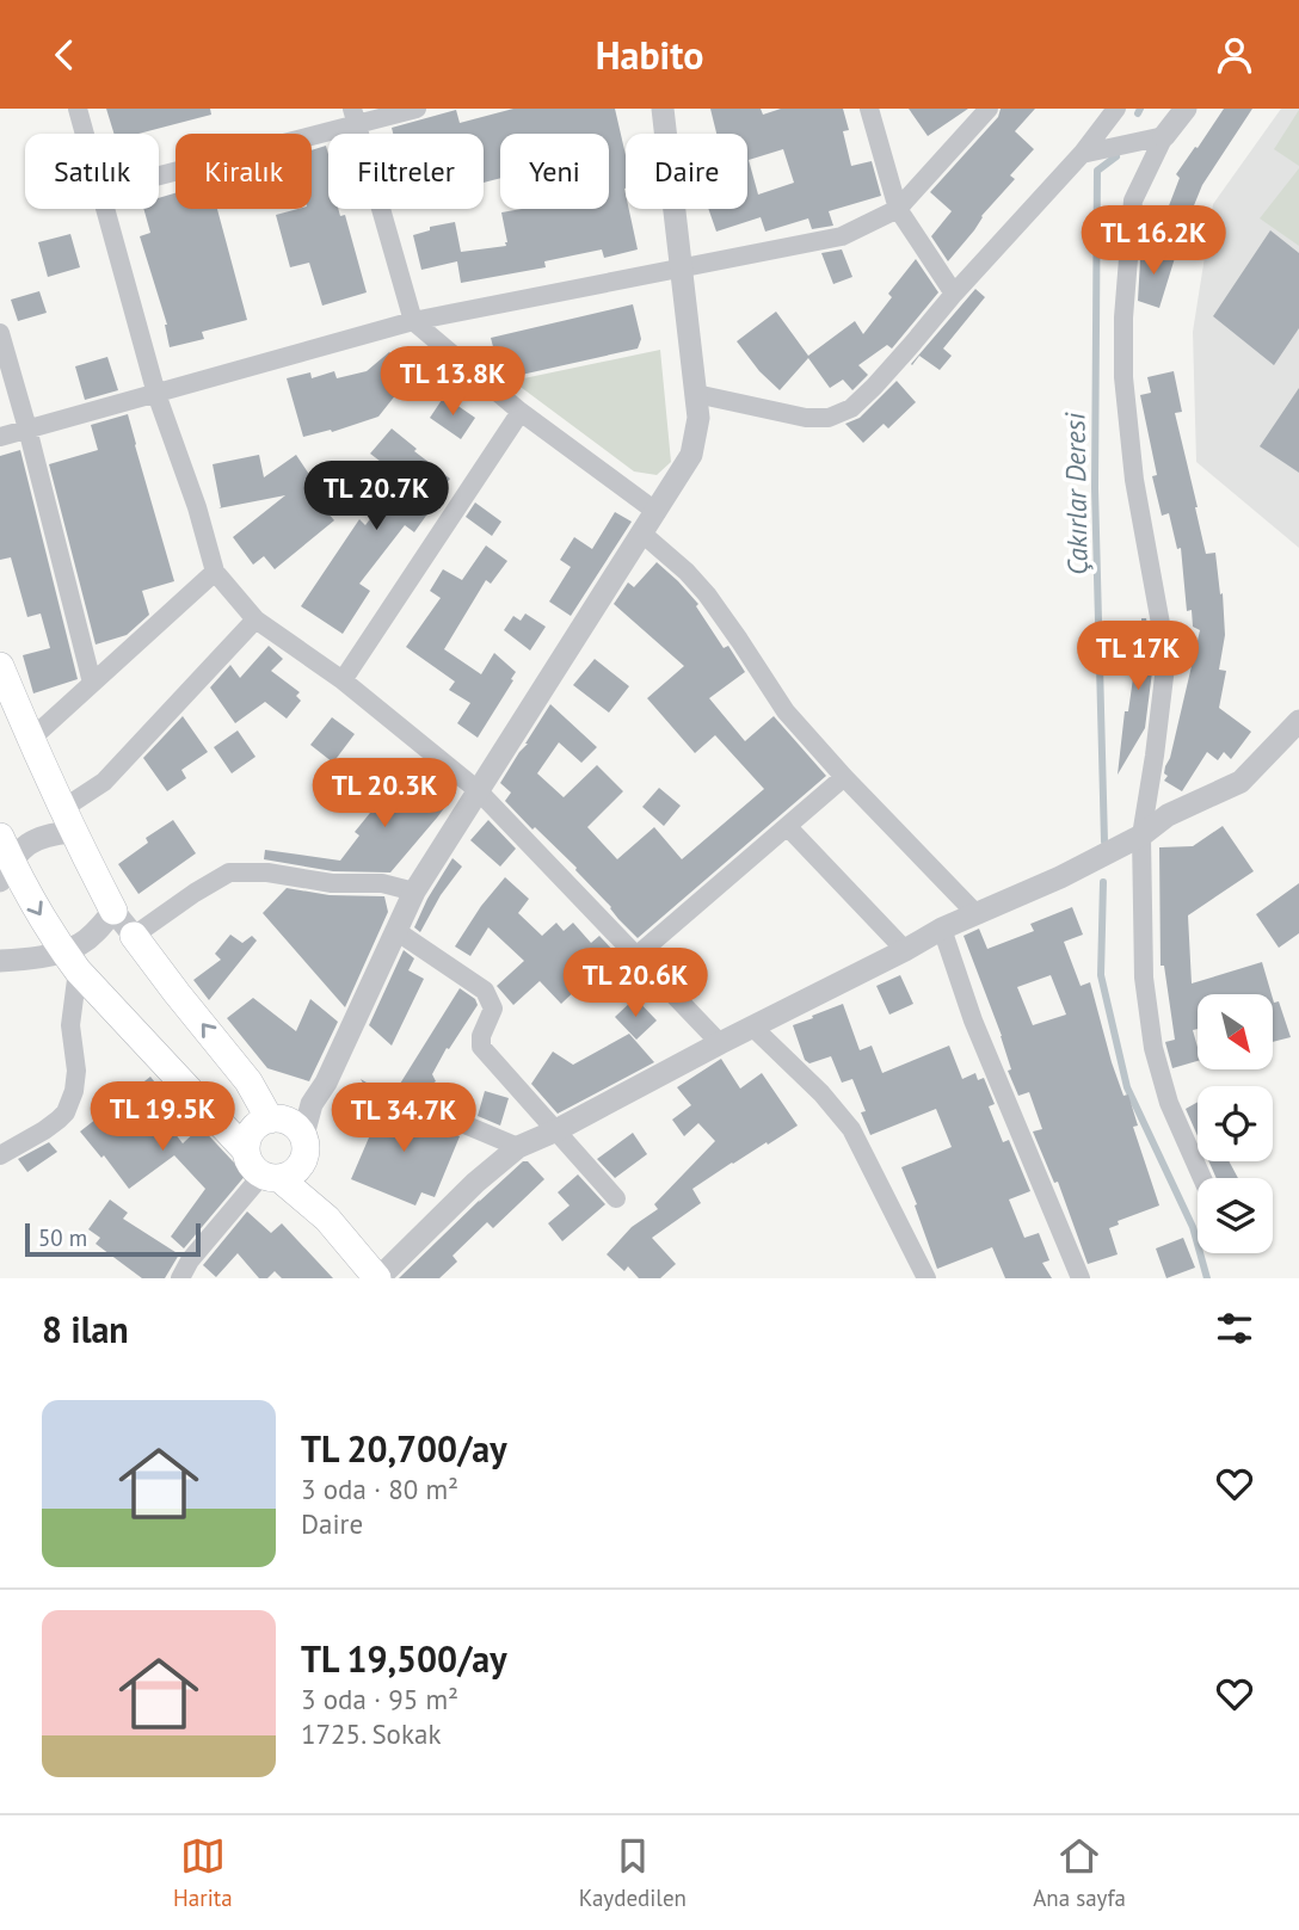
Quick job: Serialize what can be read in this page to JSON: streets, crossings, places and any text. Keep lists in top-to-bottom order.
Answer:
{
  "water": ["Çakırlar Deresi"],
  "scale_bar": "50 m",
  "north": "bottom right",
  "page": {
    "header": "Habito",
    "chip": [
      "Satılık",
      "Kiralık",
      "Filtreler",
      "Yeni",
      "Daire"
    ],
    "price": [
      "TL 16.2K",
      "TL 13.8K",
      "TL 20.7K",
      "TL 17K",
      "TL 20.3K",
      "TL 20.6K",
      "TL 19.5K",
      "TL 34.7K"
    ],
    "scale": "50 m",
    "heading": "8 ilan",
    "list": [
      {
        "name": "TL 20,700/ay",
        "note": "3 oda · 80 m² · Daire"
      },
      {
        "name": "TL 19,500/ay",
        "note": "3 oda · 95 m² · 1725. Sokak"
      }
    ],
    "tabs": ["Harita", "Kaydedilen", "Ana sayfa"]
  }
}
